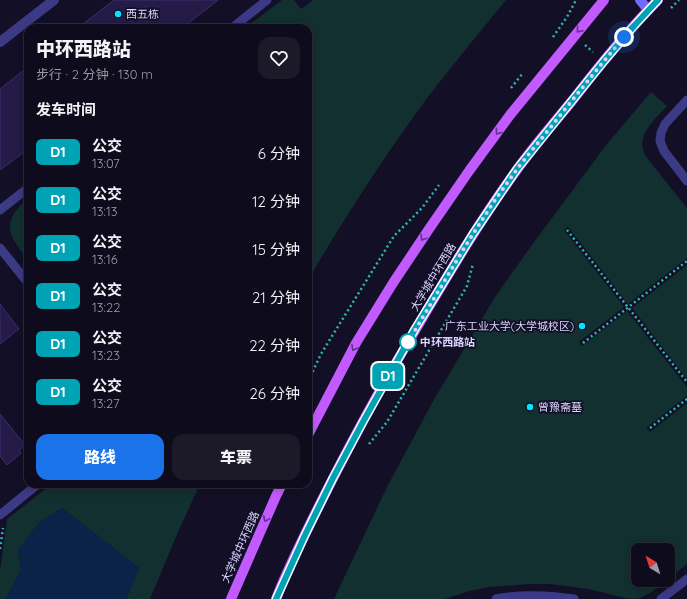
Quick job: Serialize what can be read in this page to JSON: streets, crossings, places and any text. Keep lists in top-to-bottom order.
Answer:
{
  "streets": {
    "main road": ["大学城中环西路"]
  },
  "places": [
    "西五栋",
    "广东工业大学(大学城校区)",
    "中环西路站",
    "曾豫斋墓"
  ],
  "lines": ["bus line D1"],
  "north": "top left",
  "page": {
    "on_map": "D1",
    "heading": [
      ["中环西路站", "步行 · 2 分钟 · 130 m"],
      "发车时间"
    ],
    "list": [
      {
        "mark": "D1",
        "name": "公交",
        "note": "13:07",
        "value": "6 分钟"
      },
      {
        "mark": "D1",
        "name": "公交",
        "note": "13:13",
        "value": "12 分钟"
      },
      {
        "mark": "D1",
        "name": "公交",
        "note": "13:16",
        "value": "15 分钟"
      },
      {
        "mark": "D1",
        "name": "公交",
        "note": "13:22",
        "value": "21 分钟"
      },
      {
        "mark": "D1",
        "name": "公交",
        "note": "13:23",
        "value": "22 分钟"
      },
      {
        "mark": "D1",
        "name": "公交",
        "note": "13:27",
        "value": "26 分钟"
      }
    ],
    "buttons": ["路线", "车票"]
  }
}
